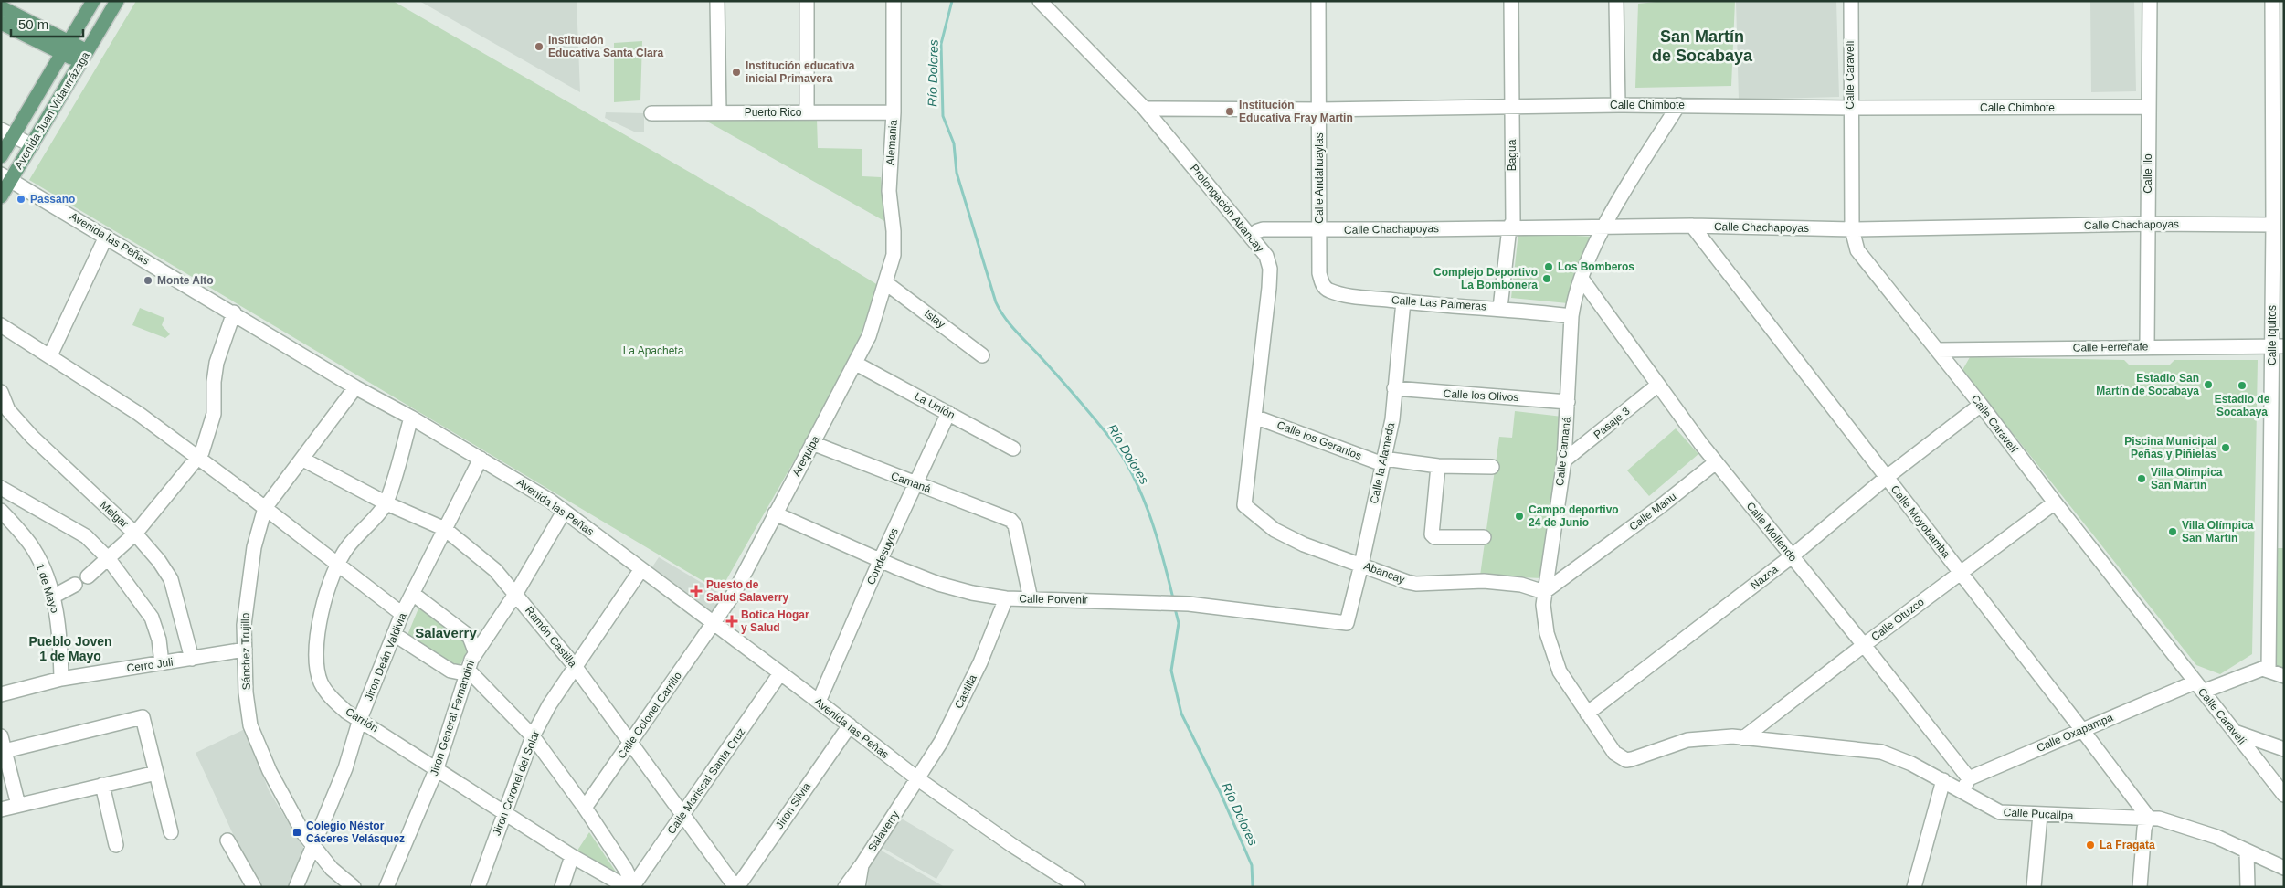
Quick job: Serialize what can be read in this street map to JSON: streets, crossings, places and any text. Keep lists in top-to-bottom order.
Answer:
{
  "streets": {
    "main road": ["Avenida Juan Vidaurrázaga"],
    "street": [
      "Calle Caravelí",
      "Calle Chimbote",
      "Puerto Rico",
      "Alemania",
      "Bagua",
      "Calle Ilo",
      "Calle Andahuaylas",
      "Prolongación Abancay",
      "Calle Chachapoyas",
      "Avenida las Peñas",
      "Calle Las Palmeras",
      "Islay",
      "Calle Iquitos",
      "Calle Ferreñafe",
      "Calle los Olivos",
      "La Unión",
      "Pasaje 3",
      "Calle los Geranios",
      "Calle Camaná",
      "Arequipa",
      "Calle la Alameda",
      "Camaná",
      "Calle Manu",
      "Melgar",
      "Calle Moyobamba",
      "Calle Mollendo",
      "Condesuyos",
      "Abancay",
      "Nazca",
      "1 de Mayo",
      "Calle Porvenir",
      "Calle Otuzco",
      "Ramón Castilla",
      "Sánchez Trujillo",
      "Jiron Deán Valdivia",
      "Cerro Juli",
      "Castilla",
      "Calle Colonel Carrillo",
      "Jiron General Fernandini",
      "Carrión",
      "Calle Oxapampa",
      "Calle Mariscal Santa Cruz",
      "Jiron Coronel del Solar",
      "Jiron Silvia",
      "Calle Pucallpa",
      "Salaverry"
    ]
  },
  "crossings": [
    ["Calle Caravelí", "Calle Chimbote"],
    ["Calle Caravelí", "Calle Chachapoyas"],
    ["Calle Caravelí", "Calle Ferreñafe"],
    ["Calle Caravelí", "Nazca"],
    ["Calle Caravelí", "Calle Otuzco"],
    ["Calle Caravelí", "Calle Oxapampa"],
    ["Calle Chimbote", "Bagua"],
    ["Calle Chimbote", "Calle Ilo"],
    ["Calle Chimbote", "Calle Andahuaylas"],
    ["Calle Chimbote", "Prolongación Abancay"],
    ["Calle Chimbote", "Calle Camaná"],
    ["Avenida Juan Vidaurrázaga", "Avenida las Peñas"],
    ["Puerto Rico", "Alemania"],
    ["Alemania", "Islay"],
    ["Alemania", "Arequipa"],
    ["Bagua", "Calle Chachapoyas"],
    ["Bagua", "Calle Las Palmeras"],
    ["Calle Ilo", "Calle Chachapoyas"],
    ["Calle Ilo", "Calle Ferreñafe"],
    ["Calle Andahuaylas", "Calle Chachapoyas"],
    ["Calle Andahuaylas", "Calle Las Palmeras"],
    ["Prolongación Abancay", "Calle Chachapoyas"],
    ["Prolongación Abancay", "Calle los Geranios"],
    ["Prolongación Abancay", "Abancay"],
    ["Calle Chachapoyas", "Calle Iquitos"],
    ["Calle Chachapoyas", "Calle Camaná"],
    ["Calle Chachapoyas", "Calle Moyobamba"],
    ["Avenida las Peñas", "Arequipa"],
    ["Avenida las Peñas", "Condesuyos"],
    ["Avenida las Peñas", "Sánchez Trujillo"],
    ["Avenida las Peñas", "Jiron Deán Valdivia"],
    ["Avenida las Peñas", "Castilla"],
    ["Avenida las Peñas", "Calle Colonel Carrillo"],
    ["Avenida las Peñas", "Jiron General Fernandini"],
    ["Avenida las Peñas", "Carrión"],
    ["Avenida las Peñas", "Calle Mariscal Santa Cruz"],
    ["Avenida las Peñas", "Jiron Coronel del Solar"],
    ["Avenida las Peñas", "Jiron Silvia"],
    ["Avenida las Peñas", "Salaverry"],
    ["Calle Las Palmeras", "Calle Camaná"],
    ["Calle Las Palmeras", "Calle la Alameda"],
    ["Islay", "Arequipa"],
    ["Calle Iquitos", "Calle Ferreñafe"],
    ["Calle Iquitos", "Calle Oxapampa"],
    ["Calle los Olivos", "Calle Camaná"],
    ["Calle los Olivos", "Calle la Alameda"],
    ["La Unión", "Arequipa"],
    ["La Unión", "Condesuyos"],
    ["Pasaje 3", "Calle Camaná"],
    ["Pasaje 3", "Calle Mollendo"],
    ["Calle los Geranios", "Calle la Alameda"],
    ["Calle Camaná", "Calle Manu"],
    ["Calle Camaná", "Calle Mollendo"],
    ["Calle Camaná", "Abancay"],
    ["Calle Camaná", "Nazca"],
    ["Calle Camaná", "Calle Otuzco"],
    ["Calle Camaná", "Calle Pucallpa"],
    ["Arequipa", "Camaná"],
    ["Arequipa", "Calle Porvenir"],
    ["Arequipa", "Calle Colonel Carrillo"],
    ["Calle la Alameda", "Abancay"],
    ["Calle la Alameda", "Calle Porvenir"],
    ["Camaná", "Condesuyos"],
    ["Camaná", "Calle Porvenir"],
    ["Calle Manu", "Calle Mollendo"],
    ["Calle Manu", "Abancay"],
    ["Melgar", "Cerro Juli"],
    ["Calle Moyobamba", "Nazca"],
    ["Calle Moyobamba", "Calle Otuzco"],
    ["Calle Moyobamba", "Calle Oxapampa"],
    ["Calle Moyobamba", "Calle Pucallpa"],
    ["Calle Mollendo", "Nazca"],
    ["Calle Mollendo", "Calle Otuzco"],
    ["Calle Mollendo", "Calle Oxapampa"],
    ["Calle Mollendo", "Calle Pucallpa"],
    ["Condesuyos", "Calle Porvenir"],
    ["1 de Mayo", "Cerro Juli"],
    ["Calle Porvenir", "Castilla"],
    ["Calle Otuzco", "Calle Pucallpa"],
    ["Ramón Castilla", "Sánchez Trujillo"],
    ["Ramón Castilla", "Jiron Deán Valdivia"],
    ["Ramón Castilla", "Calle Colonel Carrillo"],
    ["Ramón Castilla", "Jiron General Fernandini"],
    ["Ramón Castilla", "Carrión"],
    ["Ramón Castilla", "Calle Mariscal Santa Cruz"],
    ["Ramón Castilla", "Jiron Coronel del Solar"],
    ["Ramón Castilla", "Jiron Silvia"],
    ["Sánchez Trujillo", "Jiron Deán Valdivia"],
    ["Sánchez Trujillo", "Cerro Juli"],
    ["Jiron Deán Valdivia", "Carrión"],
    ["Castilla", "Salaverry"],
    ["Jiron General Fernandini", "Carrión"],
    ["Carrión", "Calle Mariscal Santa Cruz"],
    ["Carrión", "Jiron Coronel del Solar"],
    ["Calle Oxapampa", "Calle Pucallpa"]
  ],
  "districts": ["San Martín de Socabaya", "Salaverry", "Pueblo Joven 1 de Mayo"],
  "water": ["Río Dolores"],
  "parks": ["La Apacheta"],
  "places": {
    "other": [
      "Institución Educativa Santa Clara",
      "Institución educativa inicial Primavera",
      "Institución Educativa Fray Martin",
      "Passano",
      "Los Bomberos",
      "Complejo Deportivo La Bombonera",
      "Monte Alto",
      "Estadio San Martín de Socabaya",
      "Estadio de Socabaya",
      "Piscina Municipal Peñas y Piñielas",
      "Villa Olimpica San Martín",
      "Campo deportivo 24 de Junio",
      "Villa Olímpica San Martín",
      "La Fragata"
    ],
    "health": ["Puesto de Salud Salaverry", "Botica Hogar y Salud"],
    "transit": ["Colegio Néstor Cáceres Velásquez"]
  },
  "scale_bar": "50 m"
}
